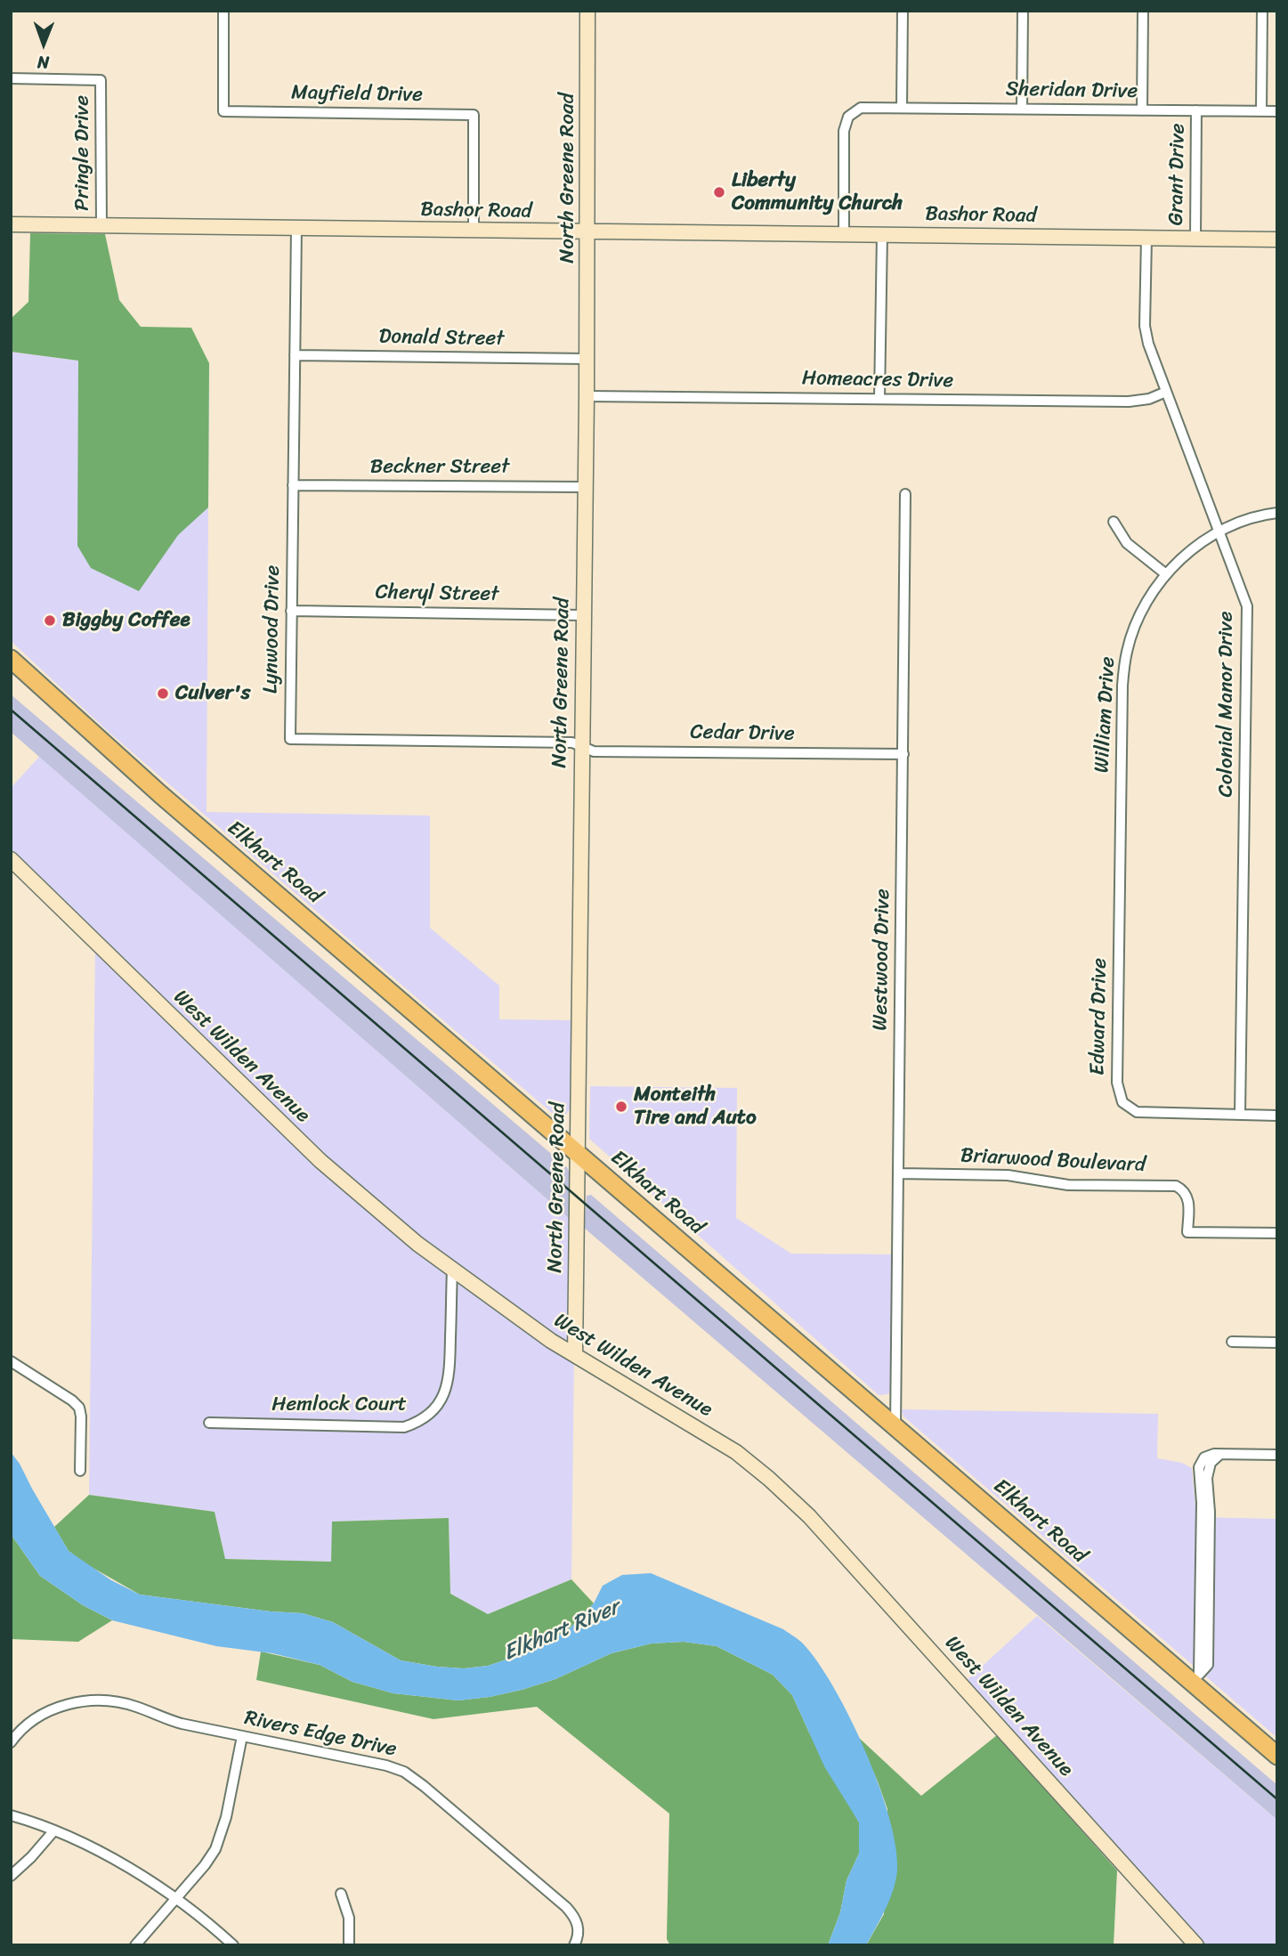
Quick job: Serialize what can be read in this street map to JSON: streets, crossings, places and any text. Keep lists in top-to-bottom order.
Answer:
{
  "streets": {
    "highway": ["Elkhart Road"],
    "street": [
      "Sheridan Drive",
      "Mayfield Drive",
      "Pringle Drive",
      "Grant Drive",
      "North Greene Road",
      "Bashor Road",
      "Donald Street",
      "Homeacres Drive",
      "Beckner Street",
      "Cheryl Street",
      "Lynwood Drive",
      "Colonial Manor Drive",
      "William Drive",
      "Cedar Drive",
      "Westwood Drive",
      "Edward Drive",
      "West Wilden Avenue",
      "Briarwood Boulevard",
      "Hemlock Court",
      "Rivers Edge Drive"
    ]
  },
  "crossings": [
    ["Sheridan Drive", "Grant Drive"],
    ["Sheridan Drive", "Bashor Road"],
    ["Mayfield Drive", "Bashor Road"],
    ["Pringle Drive", "Bashor Road"],
    ["Grant Drive", "Bashor Road"],
    ["North Greene Road", "Bashor Road"],
    ["North Greene Road", "Donald Street"],
    ["North Greene Road", "Homeacres Drive"],
    ["North Greene Road", "Beckner Street"],
    ["North Greene Road", "Cheryl Street"],
    ["North Greene Road", "Lynwood Drive"],
    ["North Greene Road", "Cedar Drive"],
    ["North Greene Road", "Elkhart Road"],
    ["North Greene Road", "West Wilden Avenue"],
    ["Bashor Road", "Lynwood Drive"],
    ["Bashor Road", "Colonial Manor Drive"],
    ["Donald Street", "Lynwood Drive"],
    ["Homeacres Drive", "Colonial Manor Drive"],
    ["Beckner Street", "Lynwood Drive"],
    ["Cheryl Street", "Lynwood Drive"],
    ["Lynwood Drive", "Cedar Drive"],
    ["Colonial Manor Drive", "William Drive"],
    ["Colonial Manor Drive", "Edward Drive"],
    ["William Drive", "Edward Drive"],
    ["Cedar Drive", "Westwood Drive"],
    ["Elkhart Road", "Westwood Drive"],
    ["Westwood Drive", "Briarwood Boulevard"],
    ["West Wilden Avenue", "Hemlock Court"]
  ],
  "water": ["Elkhart River"],
  "places": [
    "Liberty Community Church",
    "Biggby Coffee",
    "Culver's",
    "Monteith Tire and Auto"
  ],
  "north": "bottom"
}
